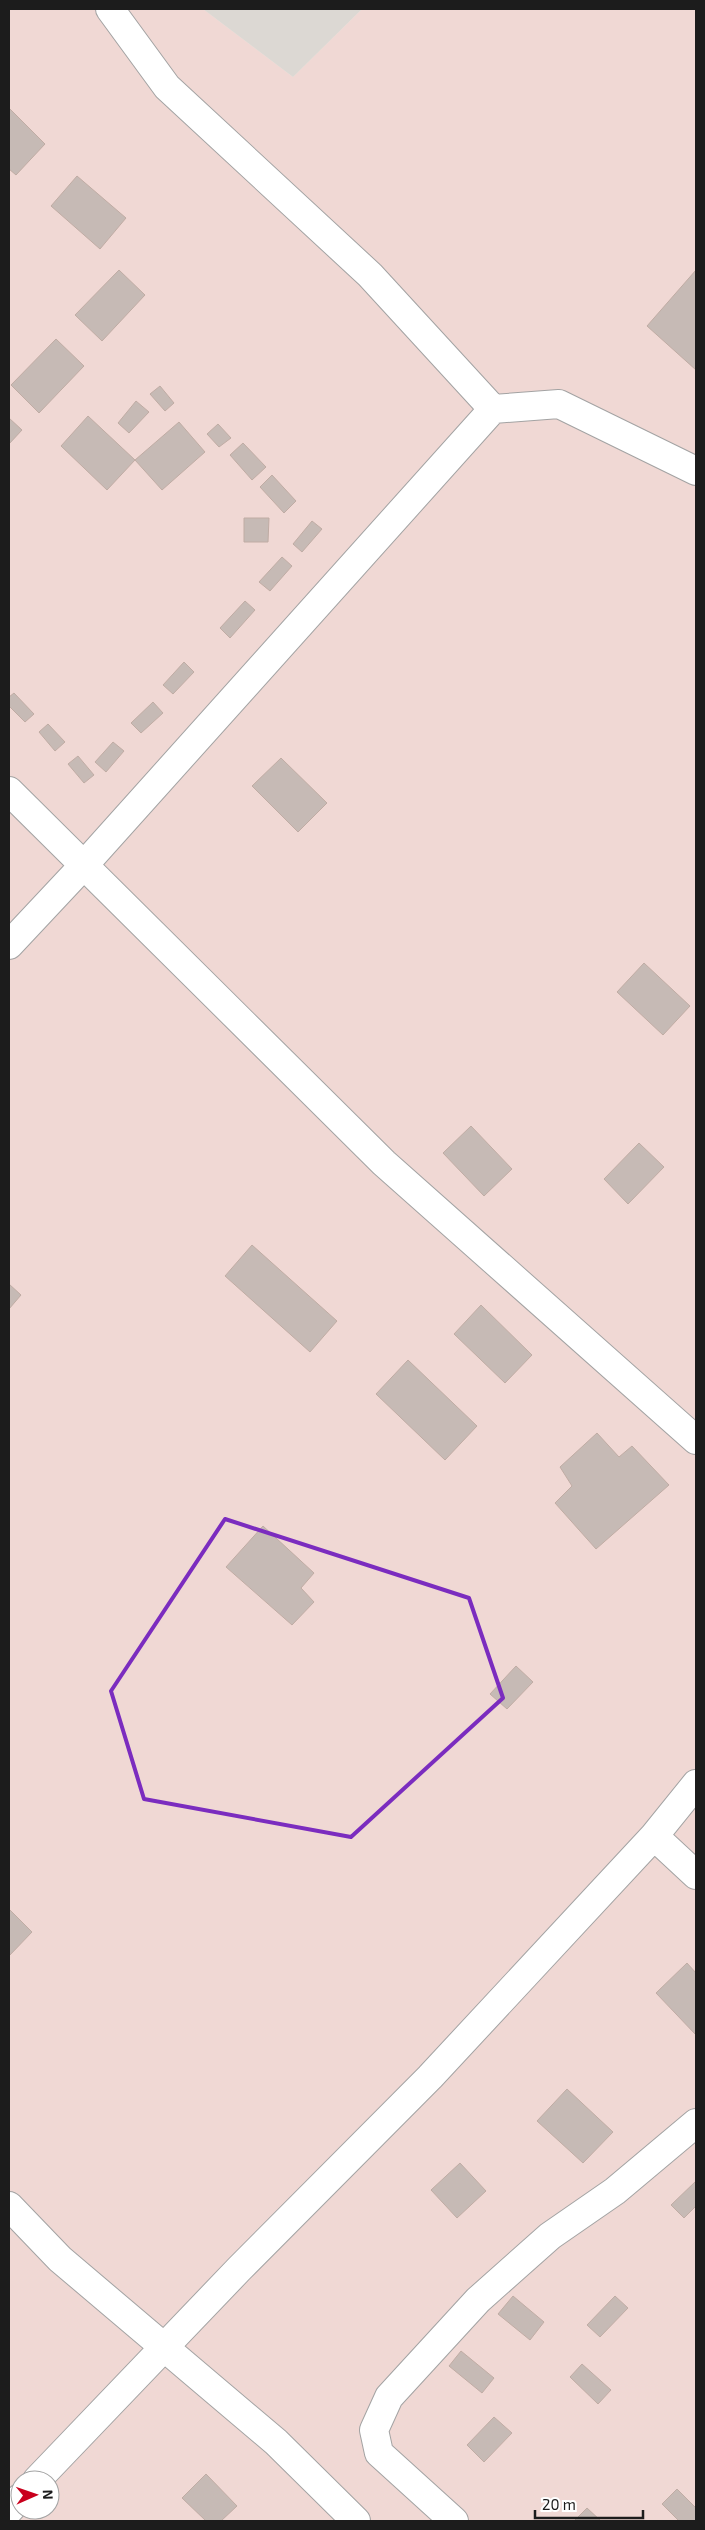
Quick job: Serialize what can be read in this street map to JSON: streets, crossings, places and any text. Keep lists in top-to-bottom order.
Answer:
{
  "scale_bar": "20 m",
  "north": "right"
}
